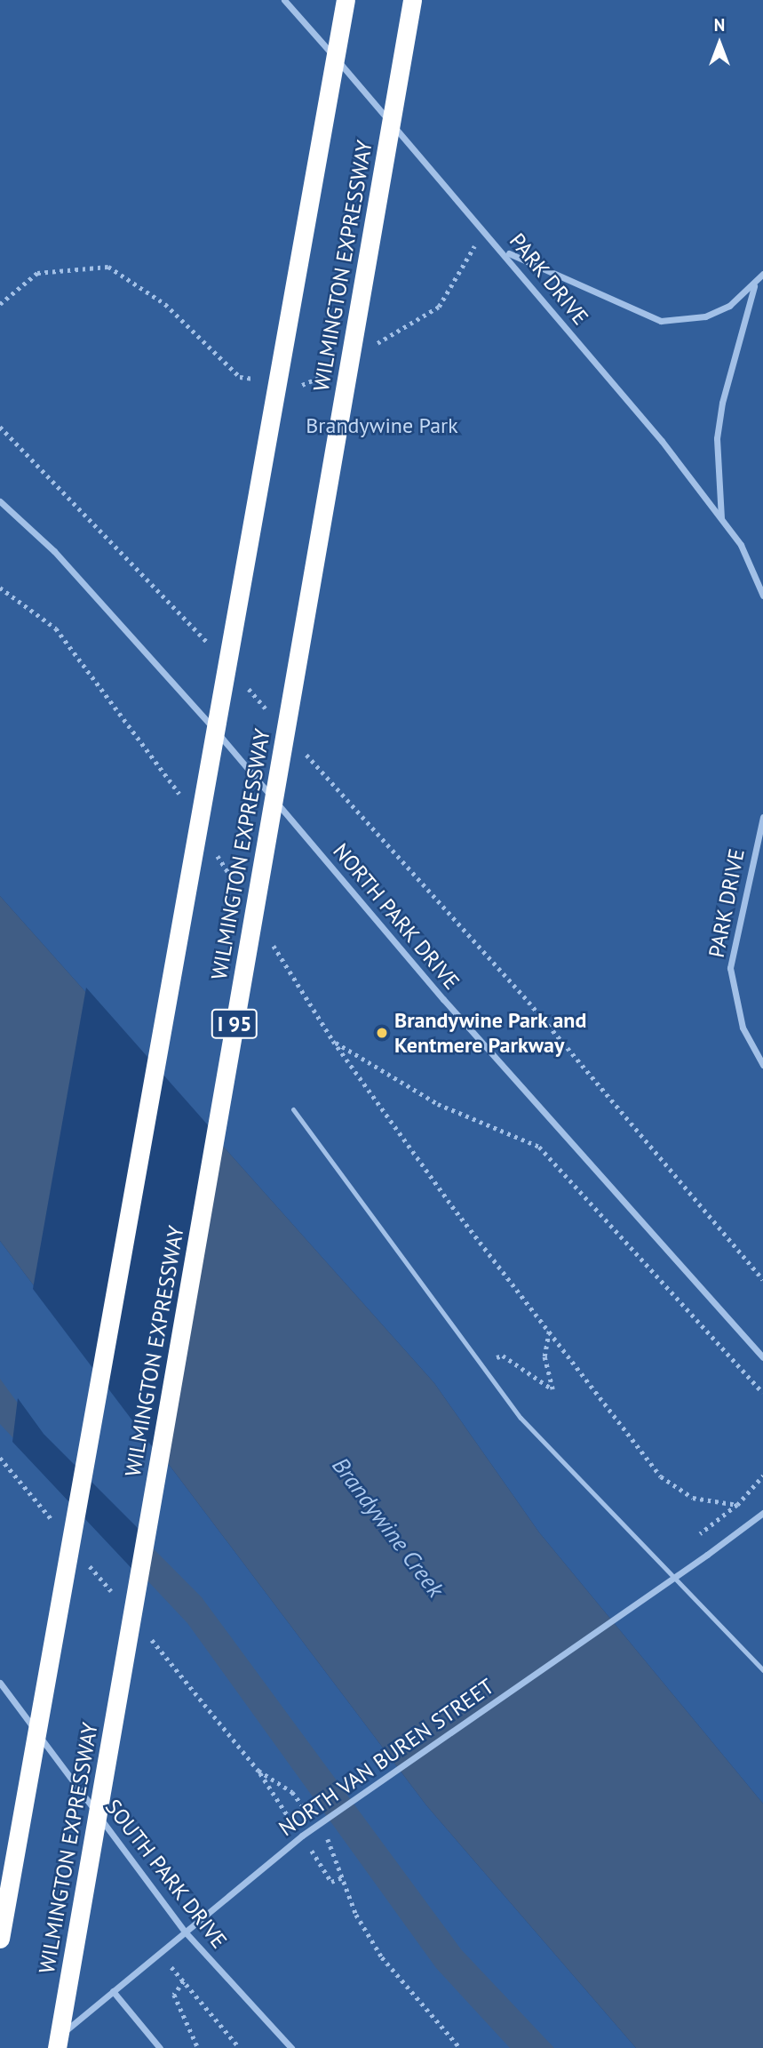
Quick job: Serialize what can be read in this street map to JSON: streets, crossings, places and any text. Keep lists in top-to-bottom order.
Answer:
{
  "streets": {
    "highway": ["WILMINGTON EXPRESSWAY", "I 95"],
    "street": [
      "PARK DRIVE",
      "NORTH PARK DRIVE",
      "NORTH VAN BUREN STREET",
      "SOUTH PARK DRIVE"
    ]
  },
  "crossings": [
    ["NORTH VAN BUREN STREET", "SOUTH PARK DRIVE"]
  ],
  "water": ["Brandywine Creek"],
  "parks": ["Brandywine Park"],
  "places": ["Brandywine Park and Kentmere Parkway"],
  "north": "top"
}
